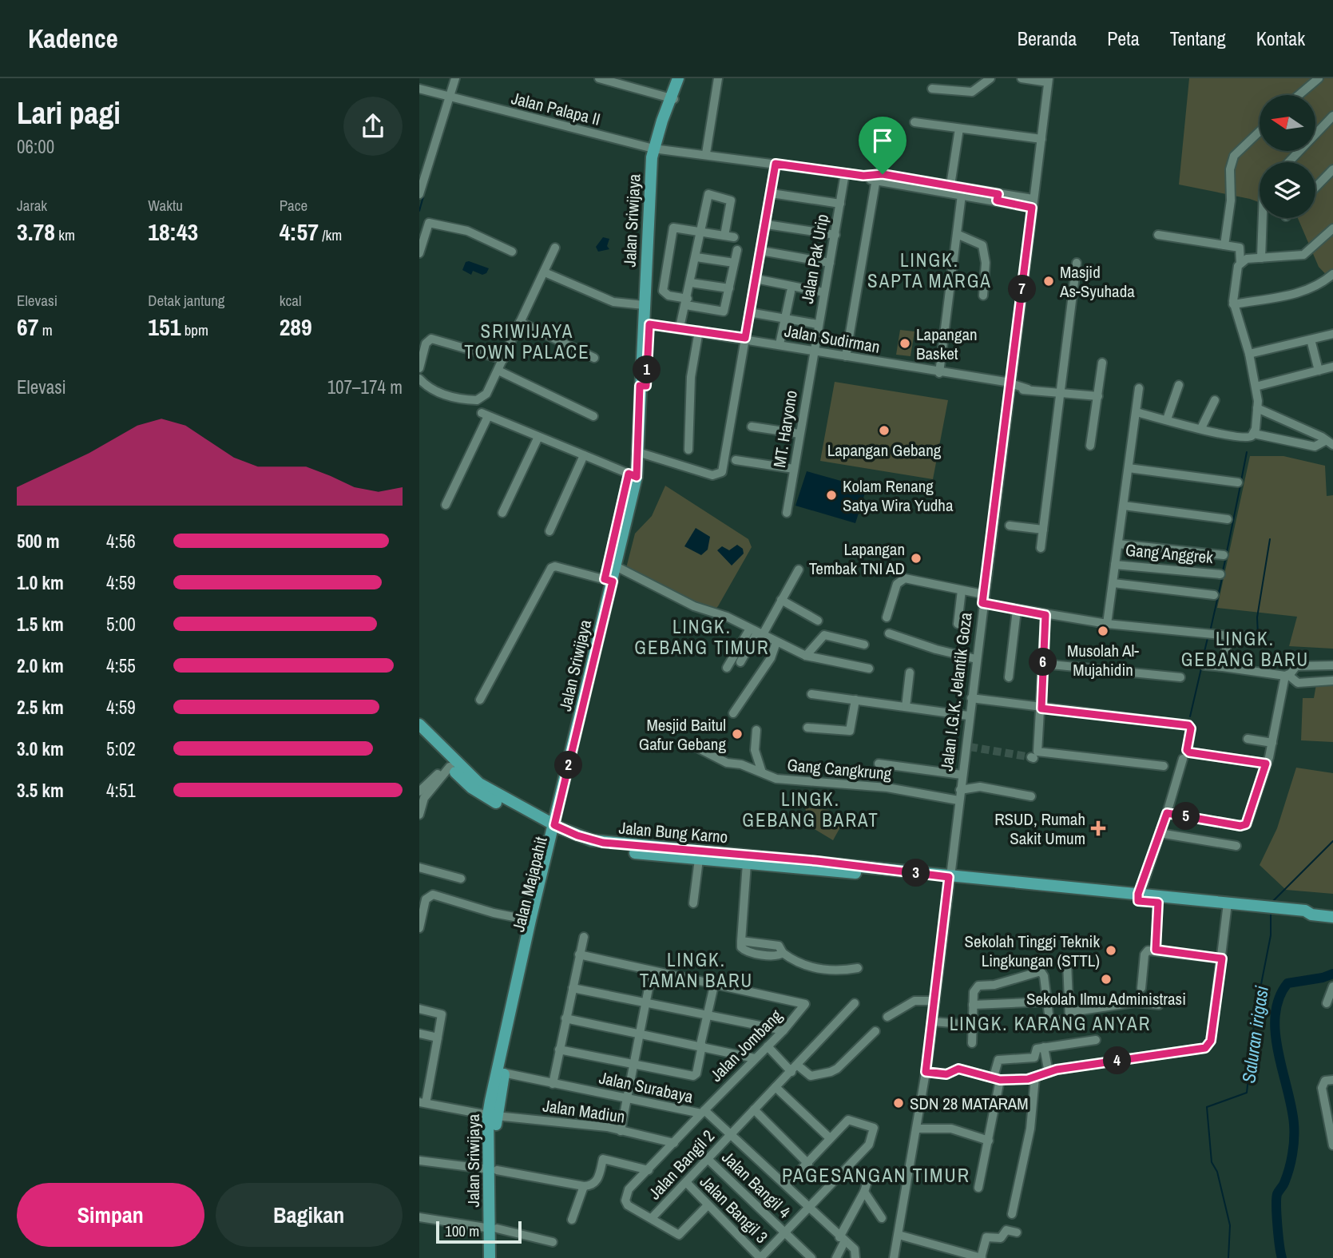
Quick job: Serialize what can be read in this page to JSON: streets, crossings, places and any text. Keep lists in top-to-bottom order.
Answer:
{
  "streets": {
    "main road": ["Jalan Sriwijaya", "Jalan Bung Karno", "Jalan Majapahit"],
    "street": [
      "Jalan Palapa II",
      "Jalan Pak Urip",
      "Jalan Sudirman",
      "MT. Haryono",
      "Gang Anggrek",
      "Jalan I.G.K. Jelantik Goza",
      "Gang Cangkrung",
      "Jalan Jombang",
      "Jalan Surabaya",
      "Jalan Madiun",
      "Jalan Bangil 2",
      "Jalan Bangil 4",
      "Jalan Bangil 3"
    ]
  },
  "crossings": [
    ["Jalan Palapa II", "Jalan Sriwijaya"],
    ["Jalan Palapa II", "Jalan Pak Urip"],
    ["Jalan Sriwijaya", "Jalan Majapahit"],
    ["Jalan Sriwijaya", "Jalan Surabaya"],
    ["Jalan Sriwijaya", "Jalan Madiun"],
    ["Jalan Pak Urip", "Jalan Sudirman"],
    ["Jalan Pak Urip", "MT. Haryono"],
    ["Jalan Sudirman", "MT. Haryono"],
    ["Jalan Sudirman", "Jalan I.G.K. Jelantik Goza"],
    ["Jalan I.G.K. Jelantik Goza", "Gang Cangkrung"],
    ["Jalan Jombang", "Jalan Surabaya"],
    ["Jalan Jombang", "Jalan Madiun"],
    ["Jalan Jombang", "Jalan Bangil 2"],
    ["Jalan Surabaya", "Jalan Bangil 2"],
    ["Jalan Bangil 2", "Jalan Bangil 4"],
    ["Jalan Bangil 2", "Jalan Bangil 3"]
  ],
  "districts": [
    "LINGK. SAPTA MARGA",
    "SRIWIJAYA TOWN PALACE",
    "LINGK. GEBANG TIMUR",
    "LINGK. GEBANG BARU",
    "LINGK. GEBANG BARAT",
    "LINGK. TAMAN BARU",
    "LINGK. KARANG ANYAR",
    "PAGESANGAN TIMUR"
  ],
  "water": ["Saluran irigasi"],
  "places": {
    "other": [
      "Masjid As-Syuhada",
      "Lapangan Basket",
      "Lapangan Gebang",
      "Kolam Renang Satya Wira Yudha",
      "Lapangan Tembak TNI AD",
      "Musolah Al- Mujahidin",
      "Mesjid Baitul Gafur Gebang",
      "Sekolah Tinggi Teknik Lingkungan (STTL)",
      "Sekolah Ilmu Administrasi",
      "SDN 28 MATARAM"
    ],
    "health": ["RSUD, Rumah Sakit Umum"]
  },
  "scale_bar": "100 m",
  "north": "left",
  "page": {
    "header": "Kadence",
    "nav": [
      "Beranda",
      "Peta",
      "Tentang",
      "Kontak"
    ],
    "heading": ["Lari pagi", "06:00"],
    "stats": [
      ["Jarak", "3.78 km"],
      ["Waktu", "18:43"],
      ["Pace", "4:57 /km"],
      ["Elevasi", "67 m"],
      ["Detak jantung", "151 bpm"],
      ["kcal", "289"]
    ],
    "pins": [
      "7",
      "1",
      "6",
      "2",
      "5",
      "3",
      "4"
    ],
    "chart": ["Elevasi", "107–174 m"],
    "list": [
      {
        "name": "500 m",
        "note": "4:56"
      },
      {
        "name": "1.0 km",
        "note": "4:59"
      },
      {
        "name": "1.5 km",
        "note": "5:00"
      },
      {
        "name": "2.0 km",
        "note": "4:55"
      },
      {
        "name": "2.5 km",
        "note": "4:59"
      },
      {
        "name": "3.0 km",
        "note": "5:02"
      },
      {
        "name": "3.5 km",
        "note": "4:51"
      }
    ],
    "buttons": ["Simpan", "Bagikan"],
    "scale": "100 m"
  }
}
